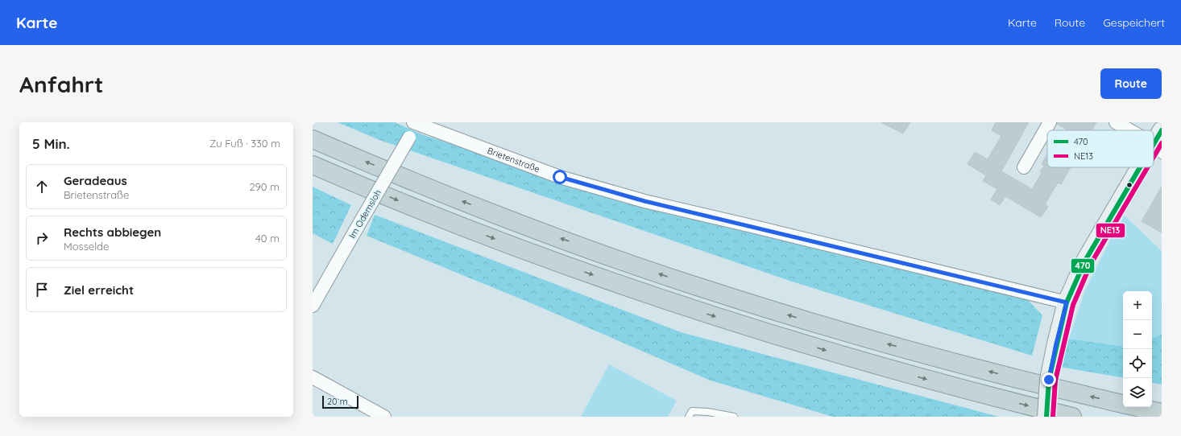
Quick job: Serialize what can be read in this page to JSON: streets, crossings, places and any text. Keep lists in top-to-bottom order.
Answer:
{
  "streets": {
    "street": ["Brietenstraße", "Im Odemsloh"]
  },
  "crossings": [
    ["Brietenstraße", "Im Odemsloh"]
  ],
  "lines": ["transit line 470", "transit line NE13"],
  "legend": ["470", "NE13"],
  "scale_bar": "20 m",
  "page": {
    "header": "Karte",
    "nav": ["Karte", "Route", "Gespeichert"],
    "buttons": "Route",
    "title": "Anfahrt",
    "heading": ["5 Min.", "Zu Fuß · 330 m"],
    "list": [
      ["Geradeaus", "Brietenstraße", "290 m"],
      ["Rechts abbiegen", "Mosselde", "40 m"],
      "Ziel erreicht"
    ],
    "map_buttons": ["+", "−"],
    "scale": "20 m"
  }
}
